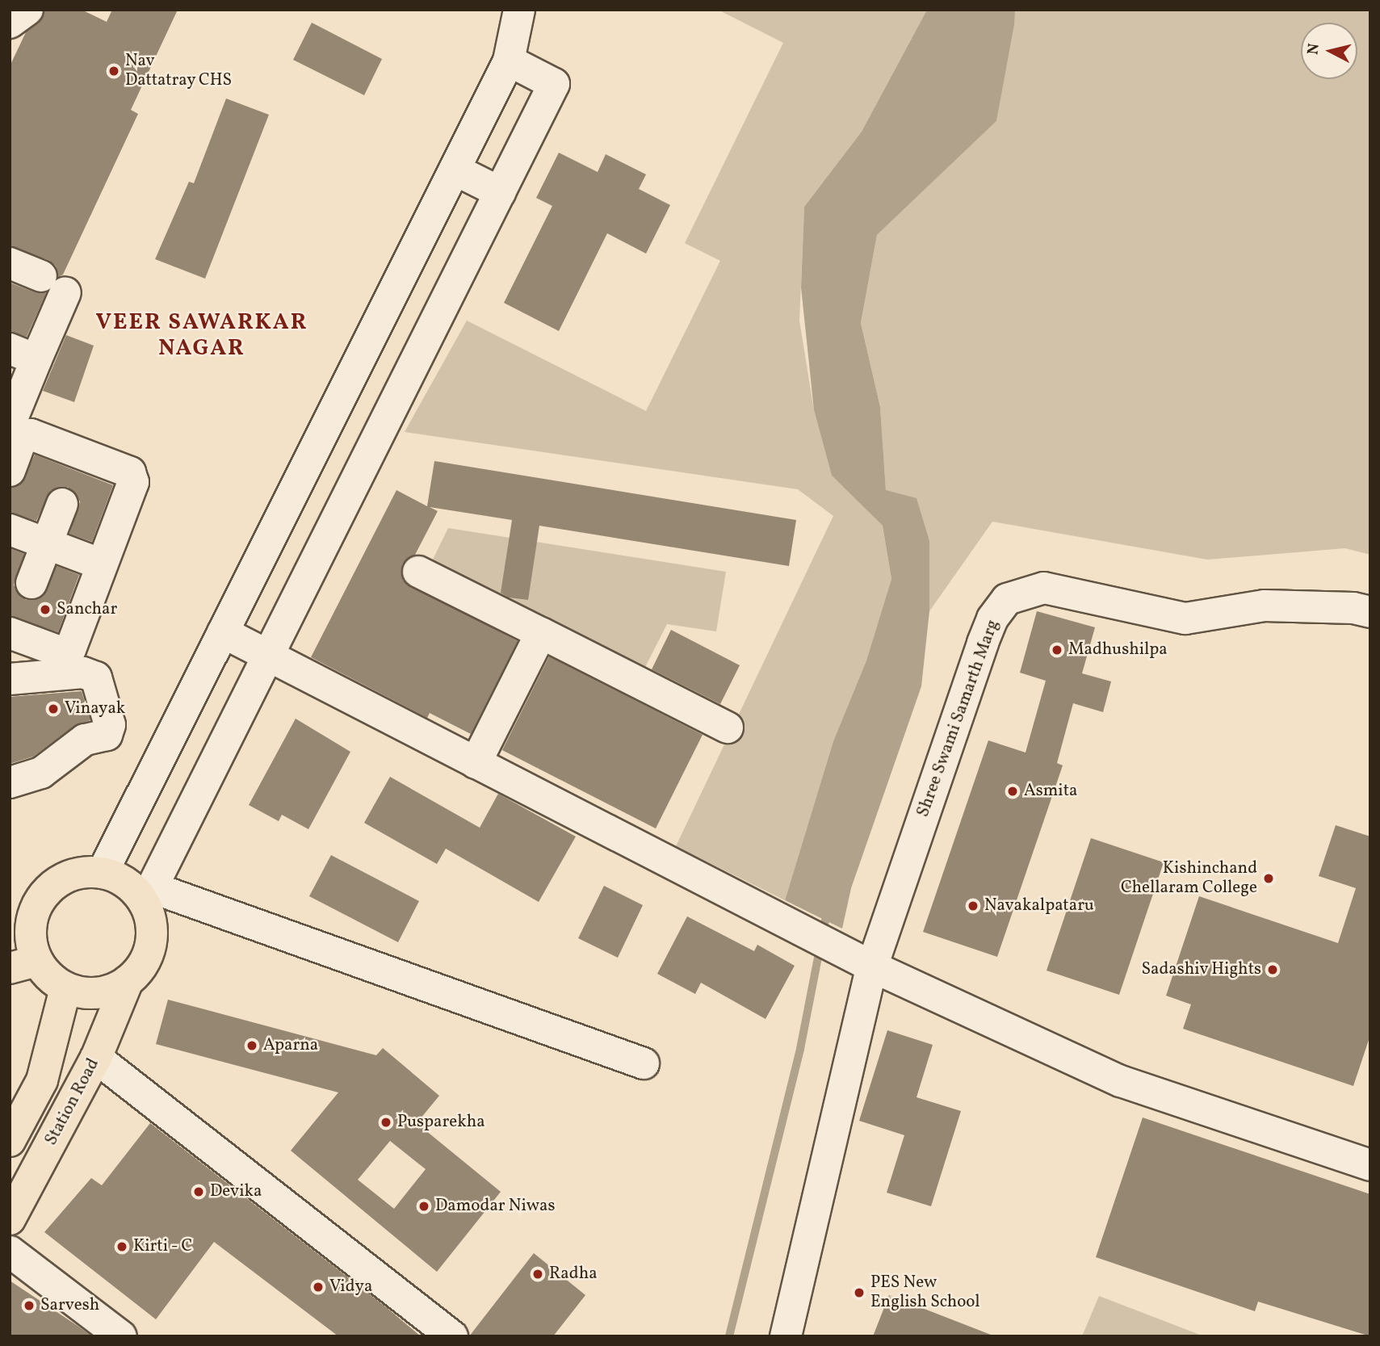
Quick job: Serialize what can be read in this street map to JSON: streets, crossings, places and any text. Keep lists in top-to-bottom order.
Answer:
{
  "streets": {
    "main road": ["Station Road"],
    "street": ["Shree Swami Samarth Marg"]
  },
  "districts": ["VEER SAWARKAR NAGAR"],
  "places": [
    "Nav Dattatray CHS",
    "Sanchar",
    "Madhushilpa",
    "Vinayak",
    "Asmita",
    "Kishinchand Chellaram College",
    "Navakalpataru",
    "Sadashiv Hights",
    "Aparna",
    "Pusparekha",
    "Devika",
    "Damodar Niwas",
    "Kirti - C",
    "Radha",
    "Vidya",
    "PES New English School",
    "Sarvesh"
  ],
  "north": "left"
}
